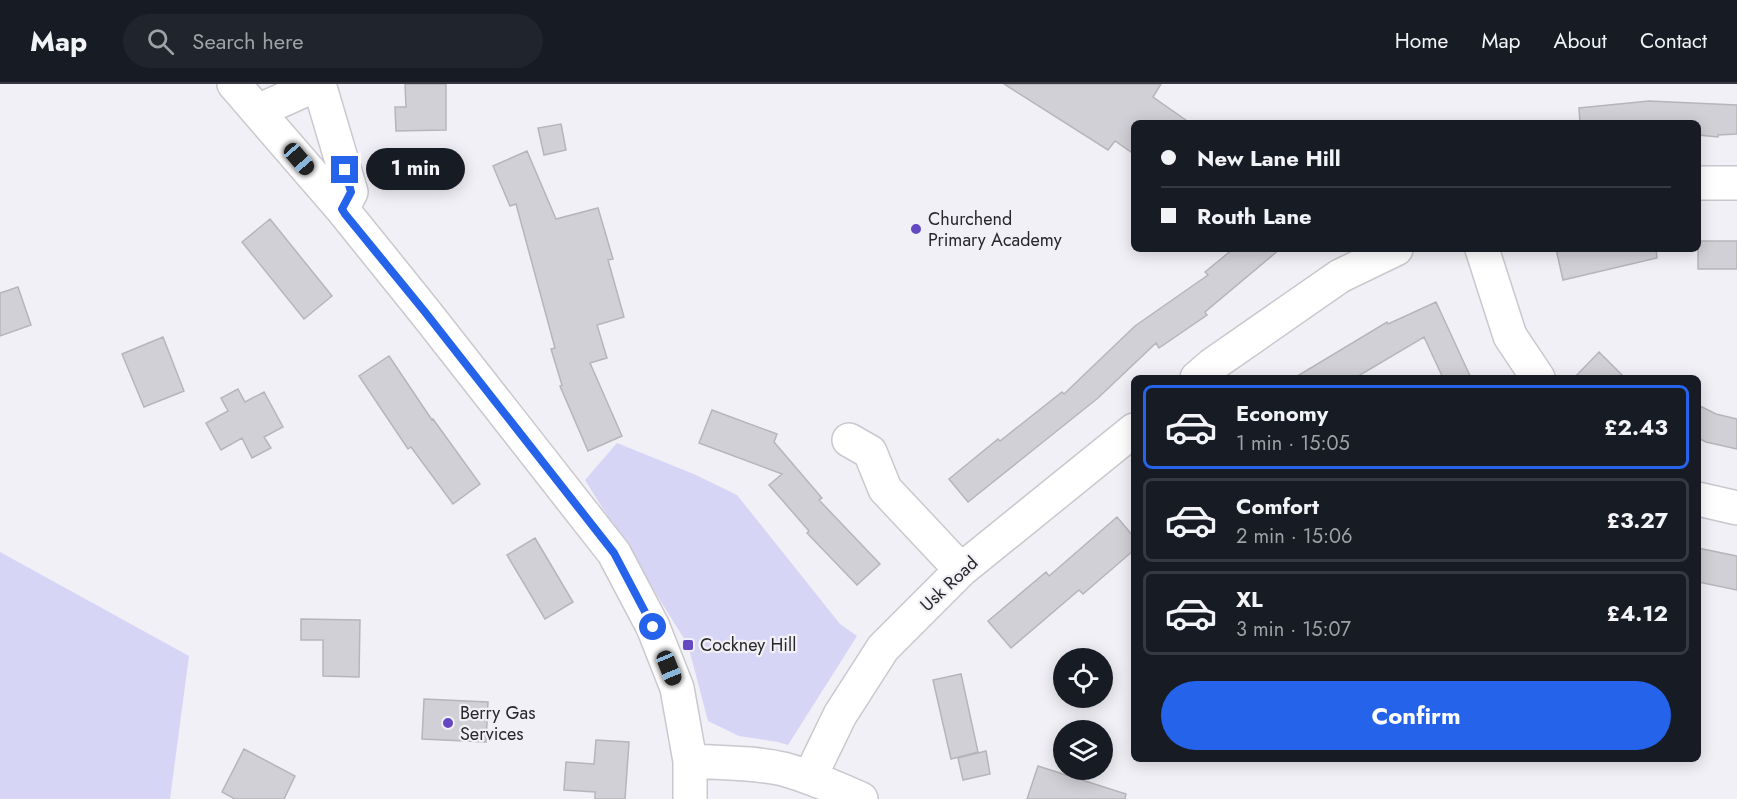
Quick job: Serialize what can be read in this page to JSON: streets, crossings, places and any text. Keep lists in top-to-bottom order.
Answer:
{
  "streets": {
    "street": ["Usk Road"]
  },
  "places": {
    "other": ["Churchend Primary Academy", "Berry Gas Services"],
    "transit": ["Cockney Hill"]
  },
  "page": {
    "header": "Map",
    "search": "Search here",
    "nav": [
      "Home",
      "Map",
      "About",
      "Contact"
    ],
    "banner": ["New Lane Hill", "Routh Lane"],
    "bubble": "1 min",
    "list": [
      {
        "name": "Economy",
        "note": "1 min · 15:05",
        "value": "£2.43"
      },
      {
        "name": "Comfort",
        "note": "2 min · 15:06",
        "value": "£3.27"
      },
      {
        "name": "XL",
        "note": "3 min · 15:07",
        "value": "£4.12"
      }
    ],
    "buttons": "Confirm"
  }
}
